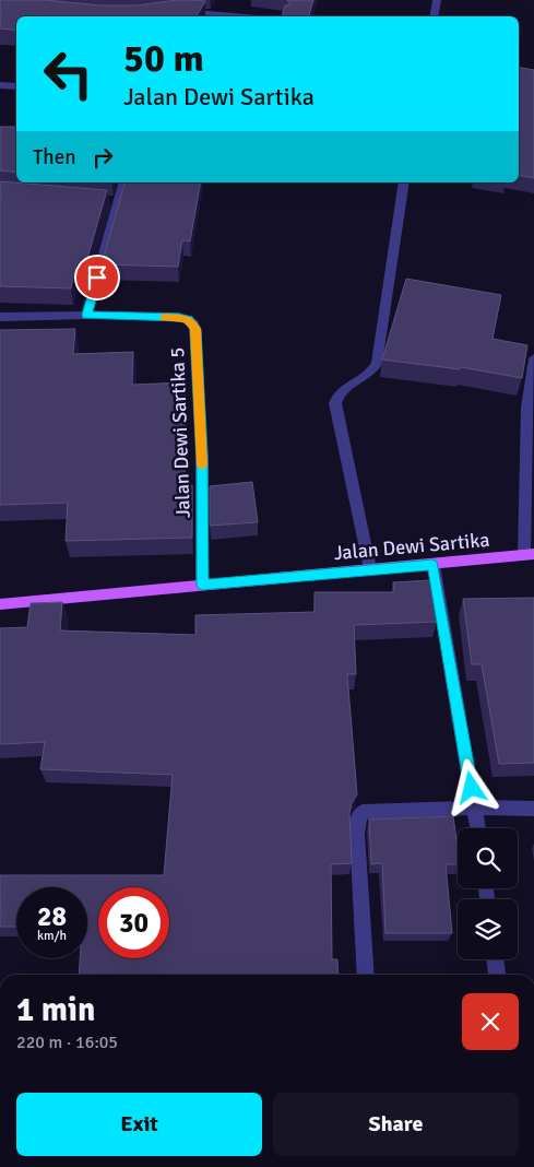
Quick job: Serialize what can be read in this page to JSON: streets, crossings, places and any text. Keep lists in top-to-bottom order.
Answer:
{
  "streets": {
    "main road": ["Jalan Dewi Sartika"],
    "street": ["Jalan Dewi Sartika 5"]
  },
  "crossings": [
    ["Jalan Dewi Sartika 5", "Jalan Dewi Sartika"]
  ],
  "page": {
    "turn": ["50 m", "Jalan Dewi Sartika"],
    "then": "Then",
    "speed": "28 km/h",
    "limit": "30",
    "heading": ["1 min", "220 m · 16:05"],
    "buttons": ["Exit", "Share"]
  }
}
